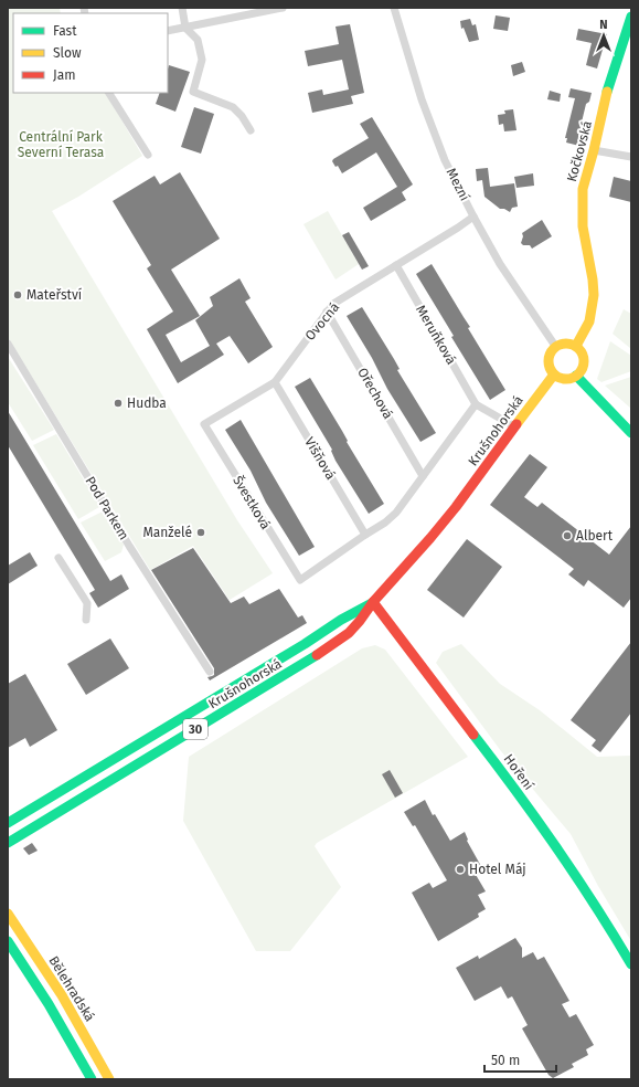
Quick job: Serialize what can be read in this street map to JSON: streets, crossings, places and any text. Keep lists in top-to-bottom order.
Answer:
{
  "streets": {
    "main road": [
      "Kočkovská",
      "Krušnohorská",
      "30",
      "Hoření",
      "Bělehradská"
    ],
    "street": [
      "Mezní",
      "Ovocná",
      "Meruňková",
      "Ořechová",
      "Višňová",
      "Švestková",
      "Pod Parkem"
    ]
  },
  "crossings": [
    ["Kočkovská", "Mezní"],
    ["Kočkovská", "Krušnohorská"],
    ["Mezní", "Ovocná"],
    ["Mezní", "Krušnohorská"],
    ["Ovocná", "Meruňková"],
    ["Ovocná", "Ořechová"],
    ["Ovocná", "Višňová"],
    ["Ovocná", "Švestková"],
    ["Krušnohorská", "Hoření"],
    ["Višňová", "Švestková"]
  ],
  "parks": ["Centrální Park Severní Terasa"],
  "places": [
    "Mateřství",
    "Hudba",
    "Manželé",
    "Albert",
    "Hotel Máj"
  ],
  "legend": ["Fast", "Slow", "Jam"],
  "scale_bar": "50 m",
  "north": "top"
}
